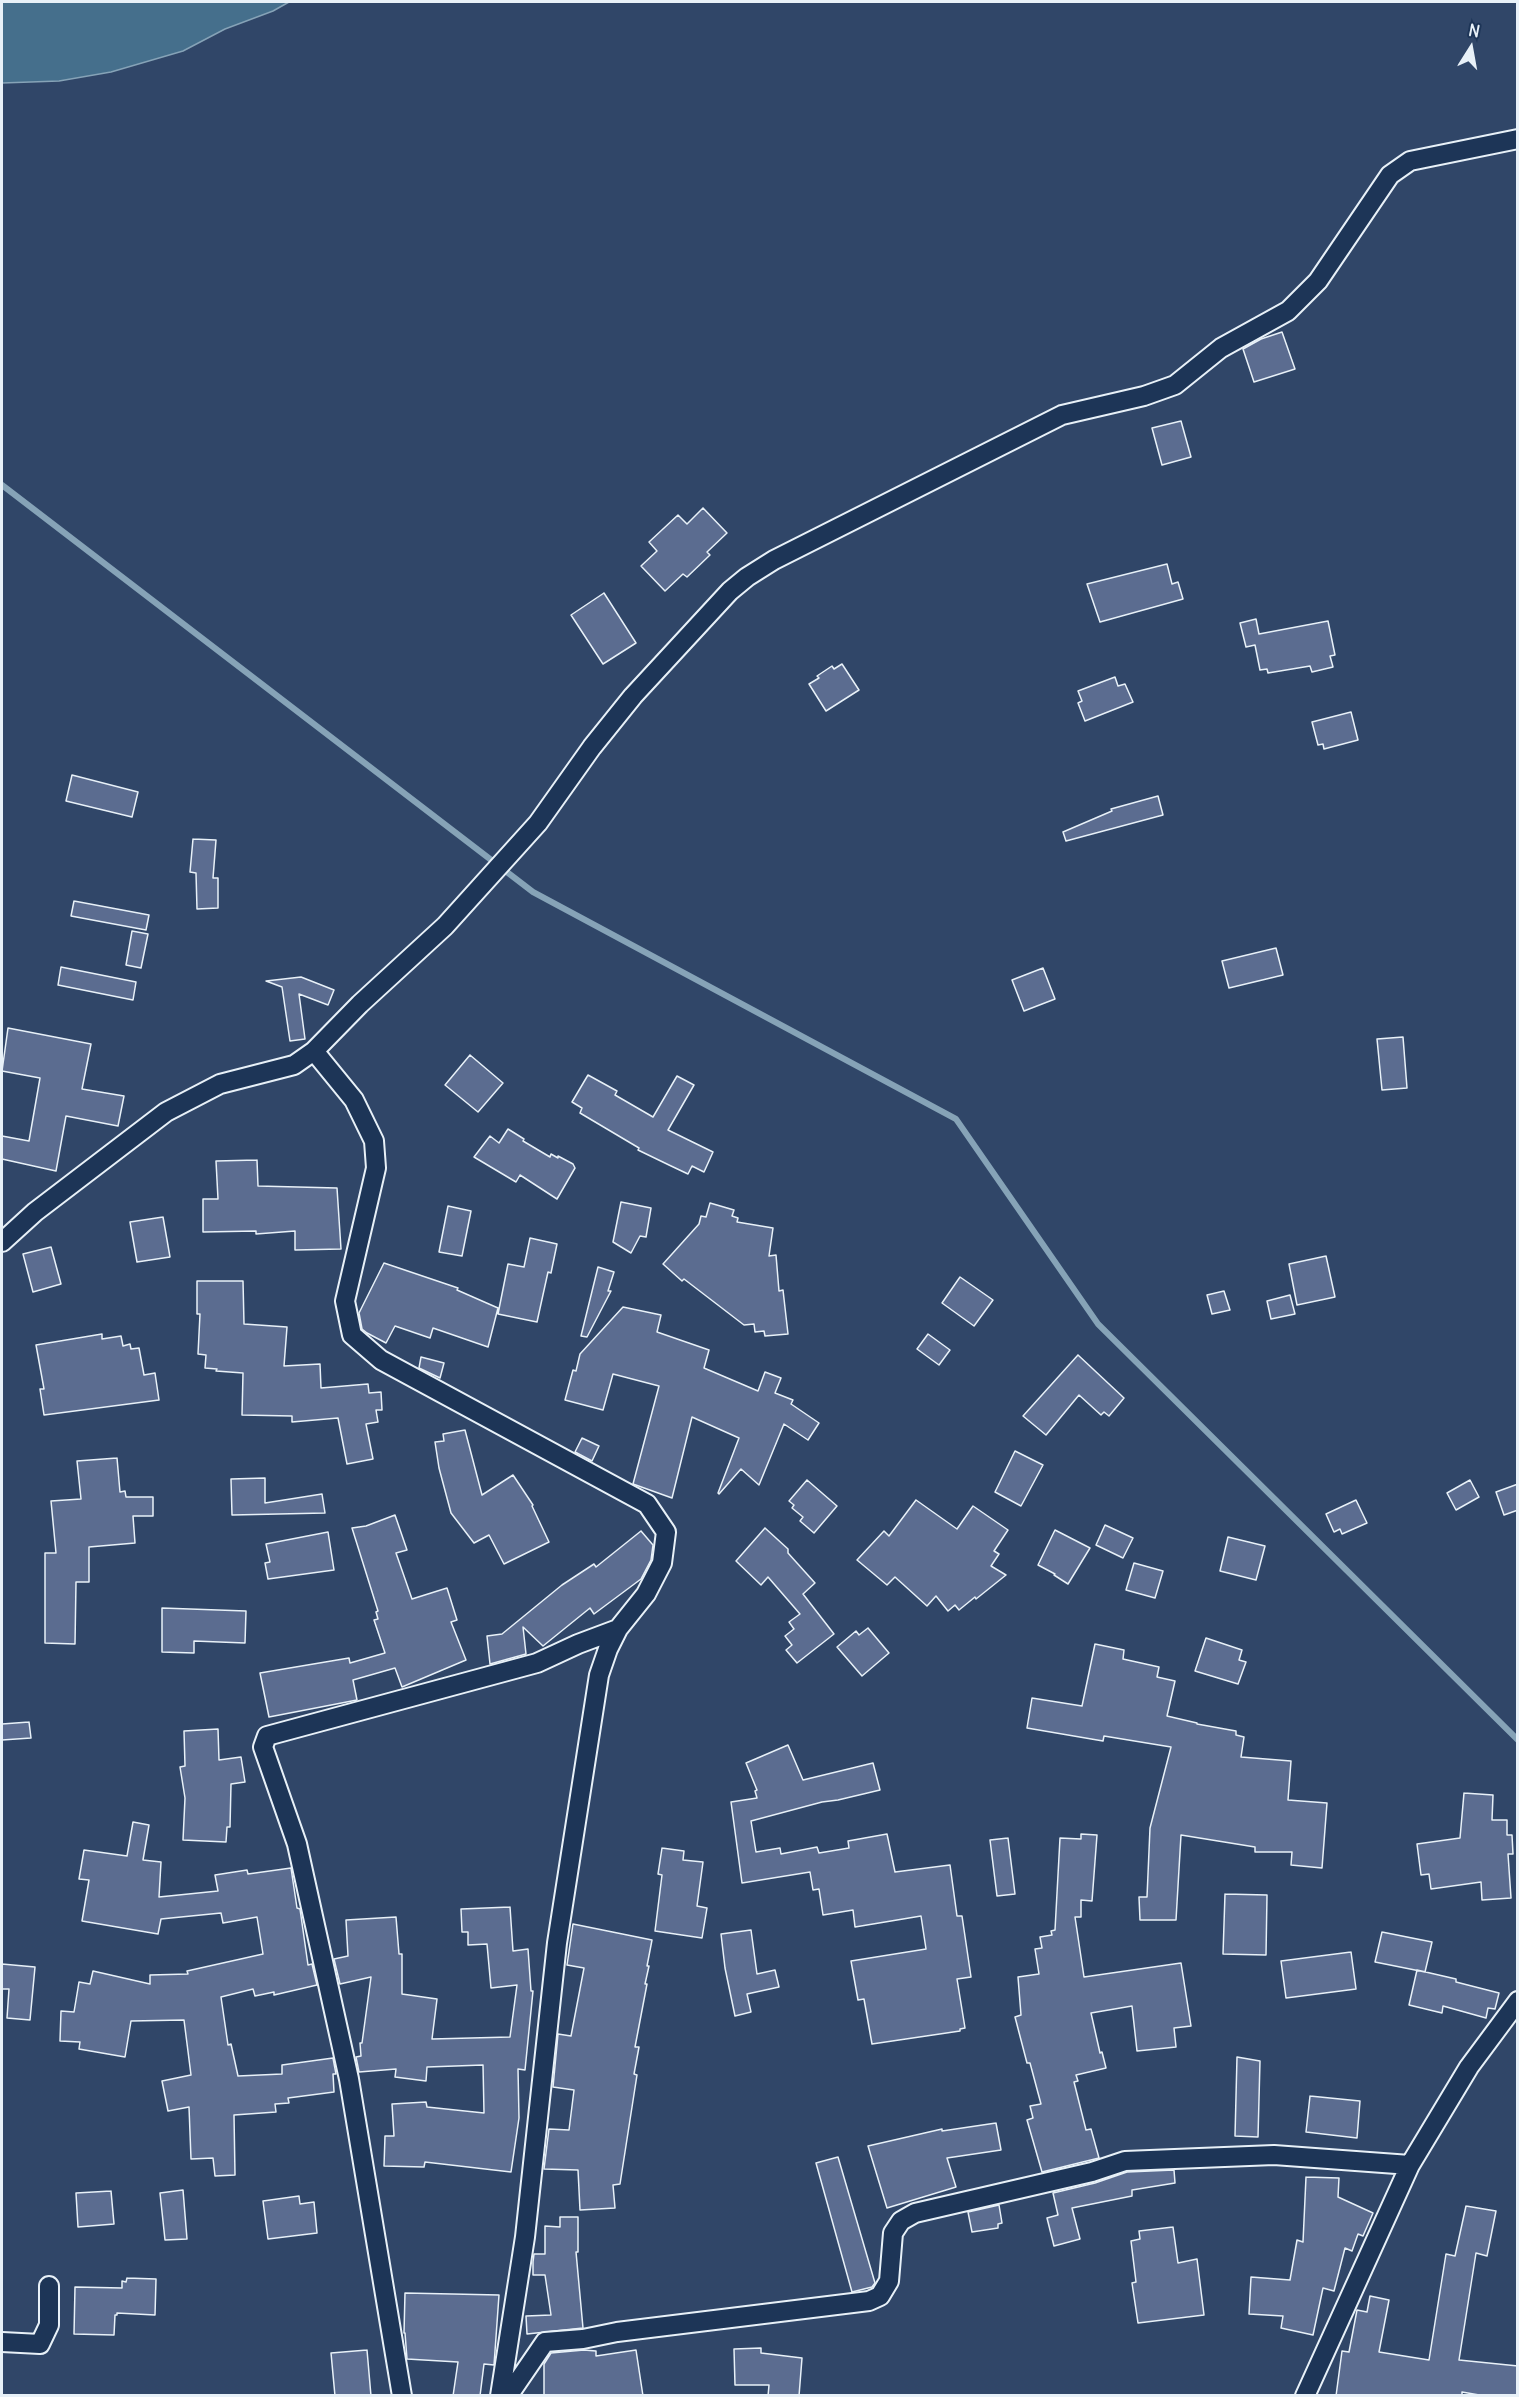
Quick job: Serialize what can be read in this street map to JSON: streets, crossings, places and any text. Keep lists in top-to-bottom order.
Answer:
{
  "north": "top"
}
